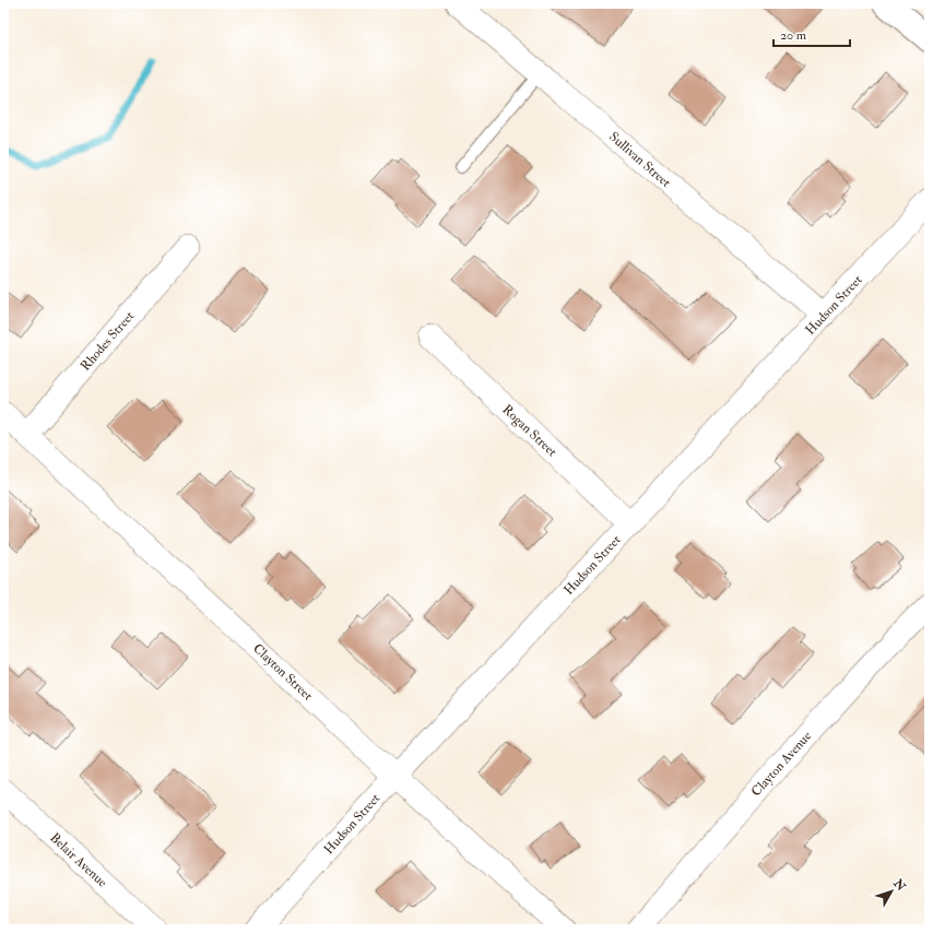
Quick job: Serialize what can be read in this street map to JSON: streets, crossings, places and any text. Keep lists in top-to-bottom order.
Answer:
{
  "streets": {
    "street": [
      "Sullivan Street",
      "Hudson Street",
      "Rhodes Street",
      "Rogan Street",
      "Clayton Street",
      "Clayton Avenue",
      "Belair Avenue"
    ]
  },
  "crossings": [
    ["Sullivan Street", "Hudson Street"],
    ["Hudson Street", "Rogan Street"],
    ["Hudson Street", "Clayton Street"],
    ["Rhodes Street", "Clayton Street"]
  ],
  "scale_bar": "20 m",
  "north": "top right"
}
